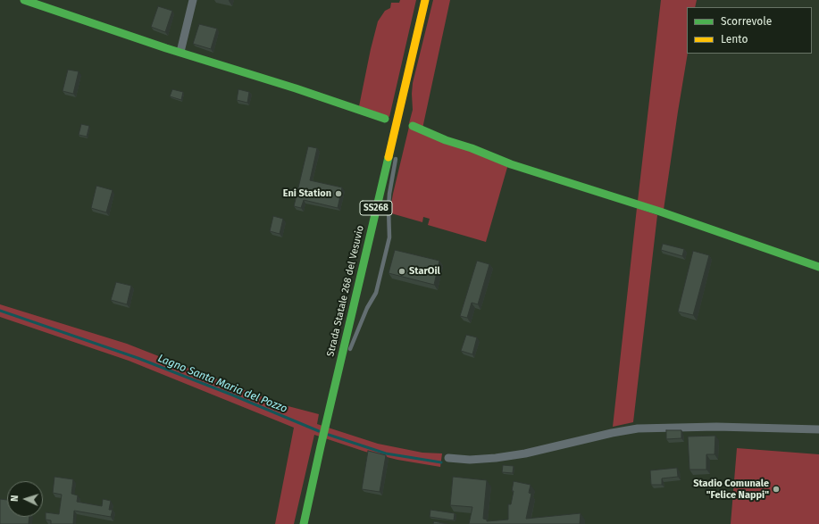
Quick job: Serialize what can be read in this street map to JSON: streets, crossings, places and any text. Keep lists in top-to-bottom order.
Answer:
{
  "streets": {
    "main road": ["SS268", "Strada Statale 268 del Vesuvio"]
  },
  "water": ["Lagno Santa Maria del Pozzo"],
  "places": ["Eni Station", "StarOil", "Stadio Comunale \"Felice Nappi\""],
  "legend": ["Scorrevole", "Lento"],
  "north": "left"
}
